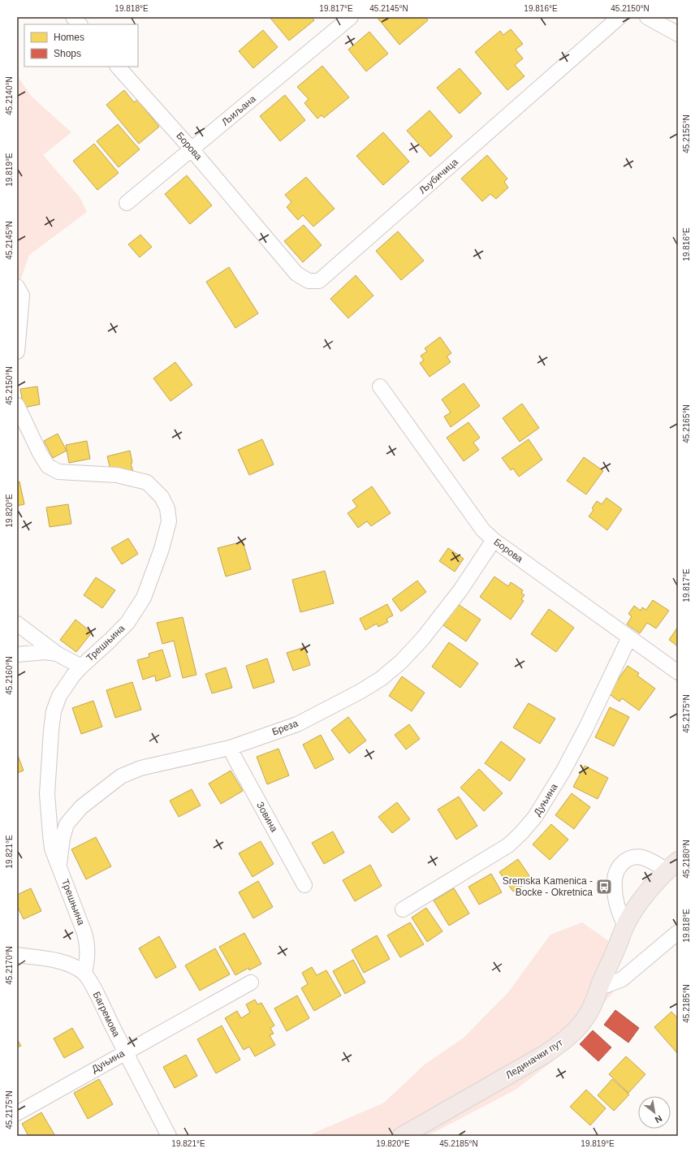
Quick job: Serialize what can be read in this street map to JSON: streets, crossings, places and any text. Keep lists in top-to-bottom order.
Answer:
{
  "streets": {
    "main road": ["Лединачки пут"],
    "street": [
      "Љиљана",
      "Борова",
      "Љубичица",
      "Трешњина",
      "Бреза",
      "Дуњина",
      "Зовина",
      "Багремова"
    ]
  },
  "crossings": [
    ["Љиљана", "Борова"],
    ["Борова", "Љубичица"],
    ["Борова", "Бреза"],
    ["Борова", "Дуњина"],
    ["Трешњина", "Бреза"],
    ["Трешњина", "Багремова"],
    ["Бреза", "Зовина"],
    ["Дуњина", "Багремова"]
  ],
  "places": {
    "bus stop": ["Sremska Kamenica - Bocke - Okretnica"]
  },
  "legend": ["Homes", "Shops"],
  "north": "bottom right",
  "coordinates": [
    "19.818°E",
    "19.817°E",
    "45.2145°N",
    "19.816°E",
    "45.2150°N",
    "45.2140°N",
    "45.2155°N",
    "19.819°E",
    "45.2165°N",
    "19.820°E",
    "45.2160°N",
    "45.2175°N",
    "19.821°E",
    "45.2180°N",
    "45.2170°N",
    "45.2185°N"
  ]
}
